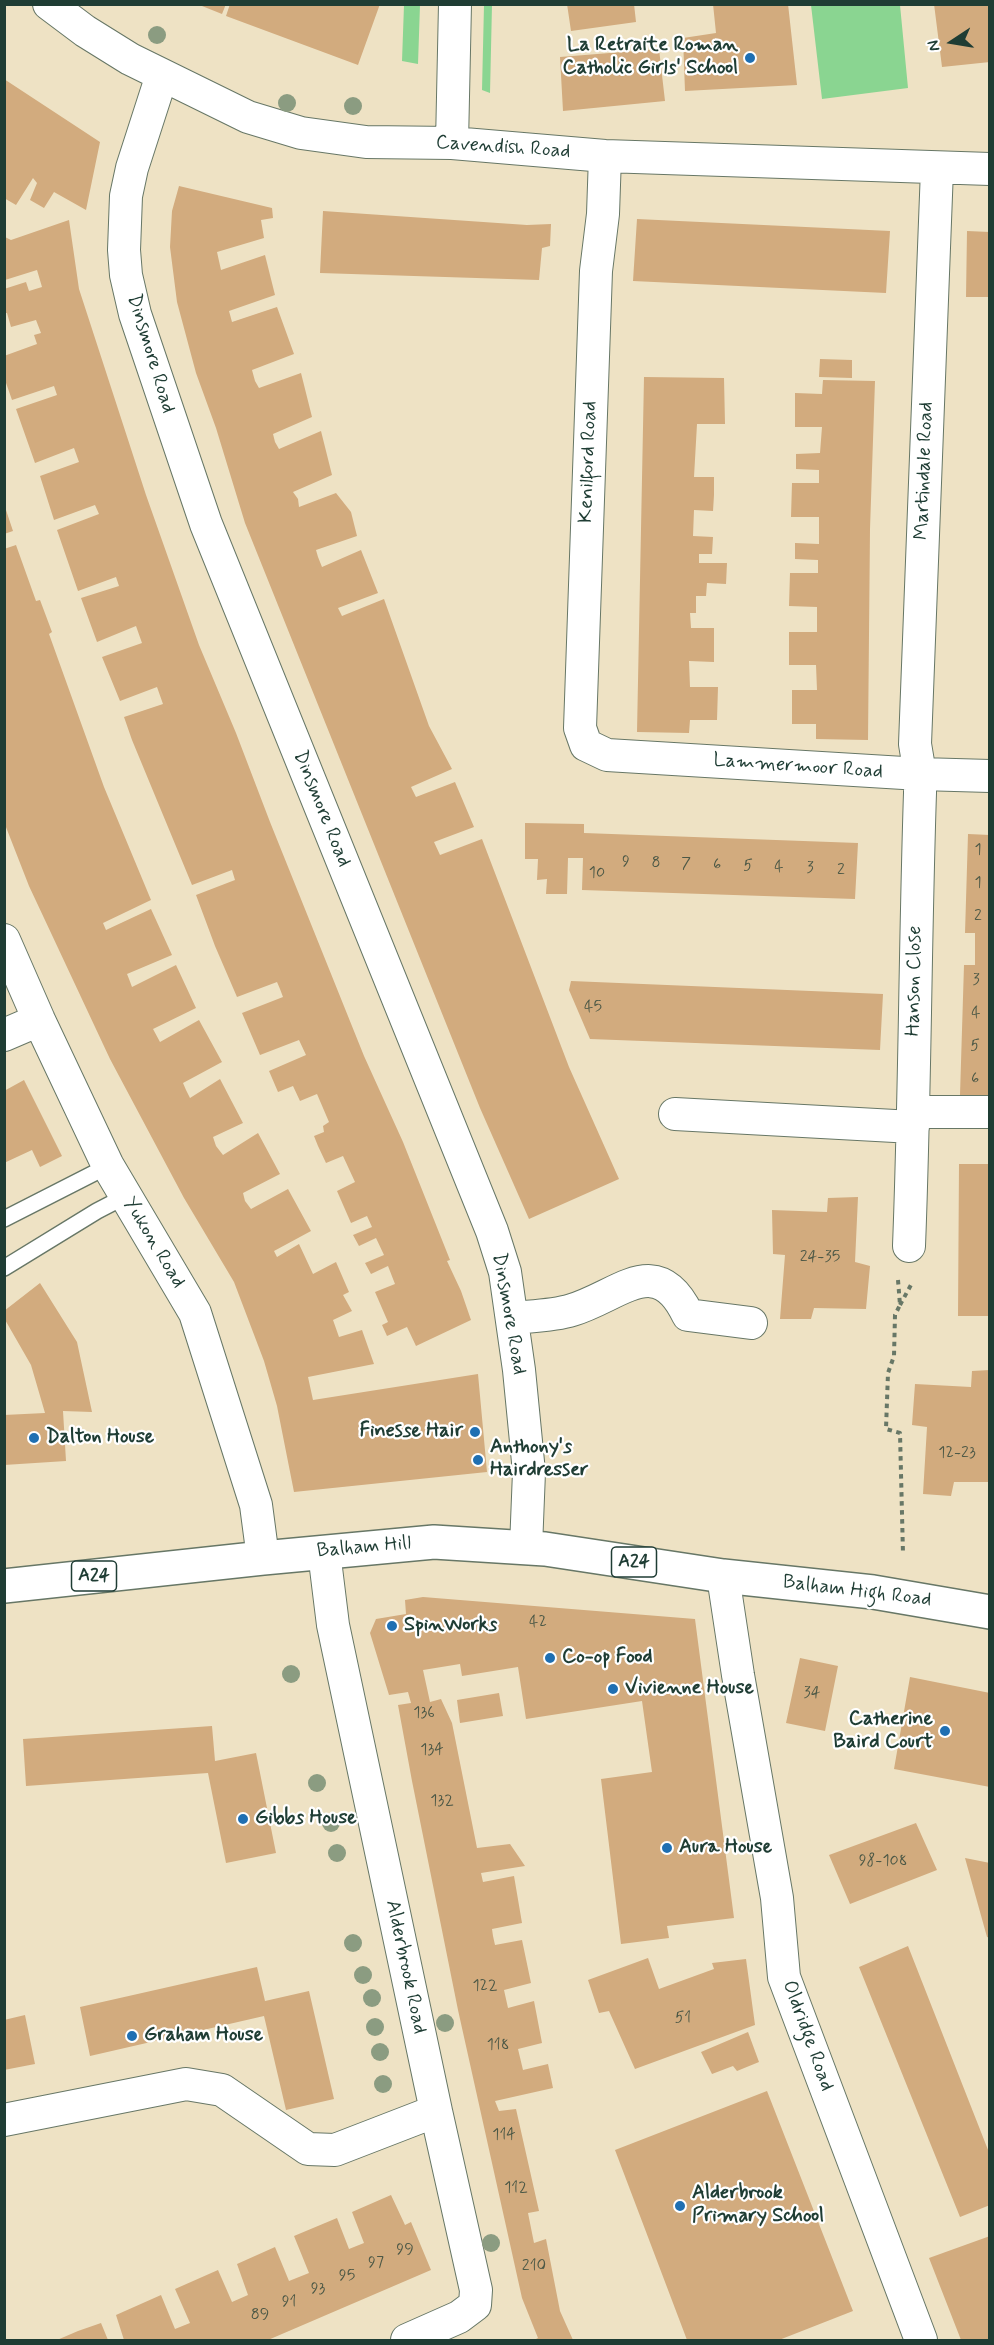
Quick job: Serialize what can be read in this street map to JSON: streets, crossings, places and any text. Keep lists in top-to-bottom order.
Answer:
{
  "streets": {
    "highway": ["Balham Hill", "A24", "Balham High Road"],
    "street": [
      "Cavendish Road",
      "Dinsmore Road",
      "Kenilford Road",
      "Martindale Road",
      "Lammermoor Road",
      "Hanson Close",
      "Yukon Road",
      "Alderbrook Road",
      "Oldridge Road"
    ]
  },
  "crossings": [
    ["Cavendish Road", "Dinsmore Road"],
    ["Cavendish Road", "Kenilford Road"],
    ["Cavendish Road", "Martindale Road"],
    ["Dinsmore Road", "Balham Hill"],
    ["Kenilford Road", "Lammermoor Road"],
    ["Martindale Road", "Lammermoor Road"],
    ["Martindale Road", "Hanson Close"],
    ["Lammermoor Road", "Hanson Close"],
    ["Yukon Road", "Balham Hill"],
    ["Balham Hill", "Balham High Road"],
    ["Balham Hill", "Alderbrook Road"],
    ["Balham Hill", "Oldridge Road"],
    ["Balham High Road", "Oldridge Road"]
  ],
  "places": [
    "La Retraite Roman Catholic Girls' School",
    "Finesse Hair",
    "Dalton House",
    "Anthony's Hairdresser",
    "SpinWorks",
    "Co-op Food",
    "Vivienne House",
    "Catherine Baird Court",
    "Gibbs House",
    "Aura House",
    "Graham House",
    "Alderbrook Primary School"
  ],
  "house_numbers": [
    "1",
    "9",
    "8",
    "7",
    "6",
    "5",
    "4",
    "3",
    "2",
    "10",
    "1",
    "2",
    "3",
    "45",
    "4",
    "5",
    "6",
    "24-35",
    "12-23",
    "42",
    "34",
    "136",
    "134",
    "132",
    "98-108",
    "122",
    "51",
    "118",
    "114",
    "112",
    "99",
    "97",
    "210",
    "95",
    "93",
    "91",
    "89"
  ],
  "north": "left"
}
